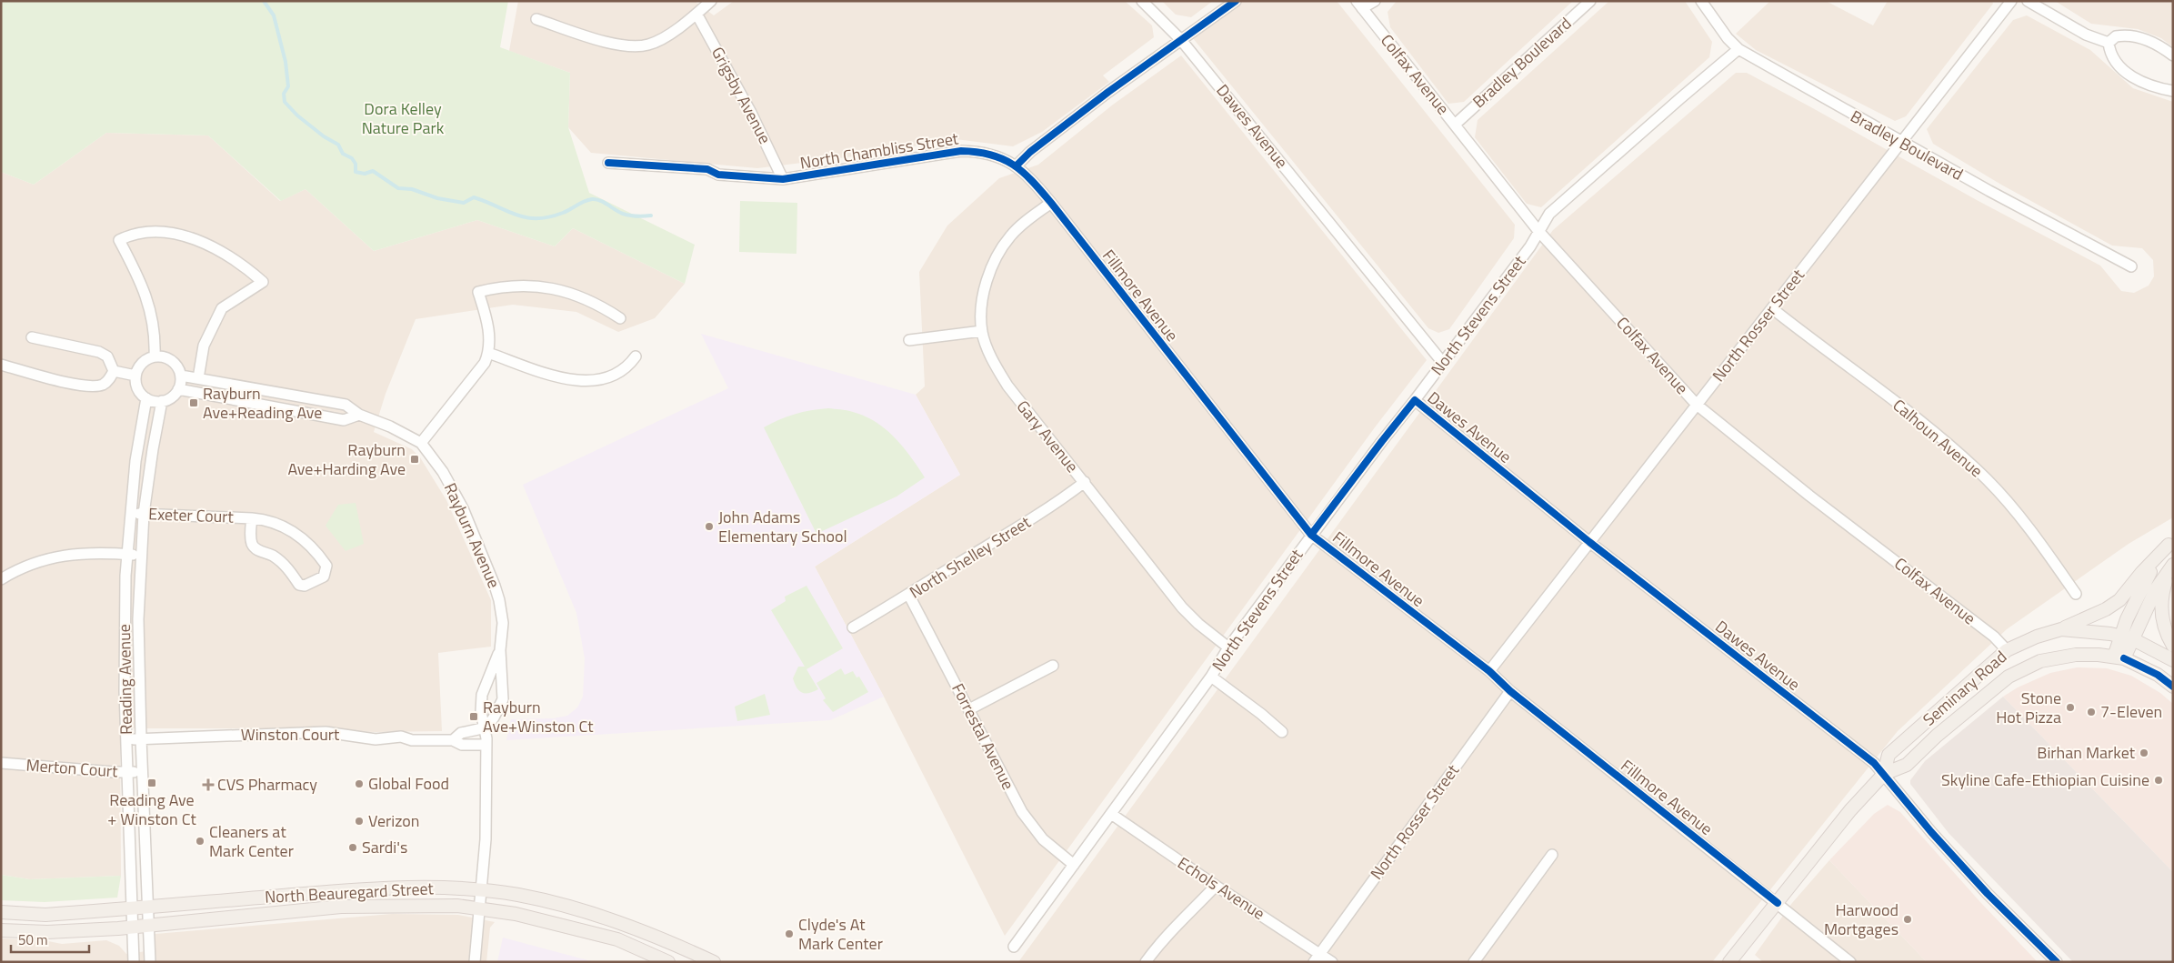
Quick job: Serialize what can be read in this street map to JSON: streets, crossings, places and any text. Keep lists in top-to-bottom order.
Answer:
{
  "streets": {
    "main road": ["Seminary Road", "North Beauregard Street"],
    "street": [
      "Bradley Boulevard",
      "Colfax Avenue",
      "Grigsby Avenue",
      "Dawes Avenue",
      "North Chambliss Street",
      "Fillmore Avenue",
      "North Stevens Street",
      "North Rosser Street",
      "Gary Avenue",
      "Calhoun Avenue",
      "Exeter Court",
      "Rayburn Avenue",
      "North Shelley Street",
      "Reading Avenue",
      "Winston Court",
      "Forrestal Avenue",
      "Merton Court",
      "Echols Avenue"
    ]
  },
  "crossings": [
    ["Bradley Boulevard", "Colfax Avenue"],
    ["Bradley Boulevard", "North Stevens Street"],
    ["Bradley Boulevard", "North Rosser Street"],
    ["Colfax Avenue", "North Stevens Street"],
    ["Colfax Avenue", "North Rosser Street"],
    ["Colfax Avenue", "Seminary Road"],
    ["Grigsby Avenue", "North Chambliss Street"],
    ["Dawes Avenue", "North Stevens Street"],
    ["Dawes Avenue", "North Rosser Street"],
    ["Dawes Avenue", "Seminary Road"],
    ["North Chambliss Street", "Fillmore Avenue"],
    ["Fillmore Avenue", "North Stevens Street"],
    ["Fillmore Avenue", "North Rosser Street"],
    ["Fillmore Avenue", "Gary Avenue"],
    ["Fillmore Avenue", "Seminary Road"],
    ["North Stevens Street", "Gary Avenue"],
    ["North Stevens Street", "Forrestal Avenue"],
    ["North Stevens Street", "Echols Avenue"],
    ["North Rosser Street", "Calhoun Avenue"],
    ["North Rosser Street", "Echols Avenue"],
    ["Gary Avenue", "North Shelley Street"],
    ["Exeter Court", "Reading Avenue"],
    ["Rayburn Avenue", "Reading Avenue"],
    ["Rayburn Avenue", "Winston Court"],
    ["Rayburn Avenue", "North Beauregard Street"],
    ["North Shelley Street", "Forrestal Avenue"],
    ["Reading Avenue", "Winston Court"],
    ["Reading Avenue", "Merton Court"],
    ["Reading Avenue", "North Beauregard Street"]
  ],
  "parks": ["Dora Kelley Nature Park"],
  "places": {
    "transit": [
      "Rayburn Ave+Reading Ave",
      "Rayburn Ave+Harding Ave",
      "Rayburn Ave+Winston Ct",
      "Reading Ave + Winston Ct"
    ],
    "other": [
      "John Adams Elementary School",
      "Stone Hot Pizza",
      "7-Eleven",
      "Birhan Market",
      "Skyline Cafe-Ethiopian Cuisine",
      "Global Food",
      "Verizon",
      "Cleaners at Mark Center",
      "Sardi's",
      "Harwood Mortgages",
      "Clyde's At Mark Center"
    ],
    "health": ["CVS Pharmacy"]
  },
  "scale_bar": "50 m"
}
